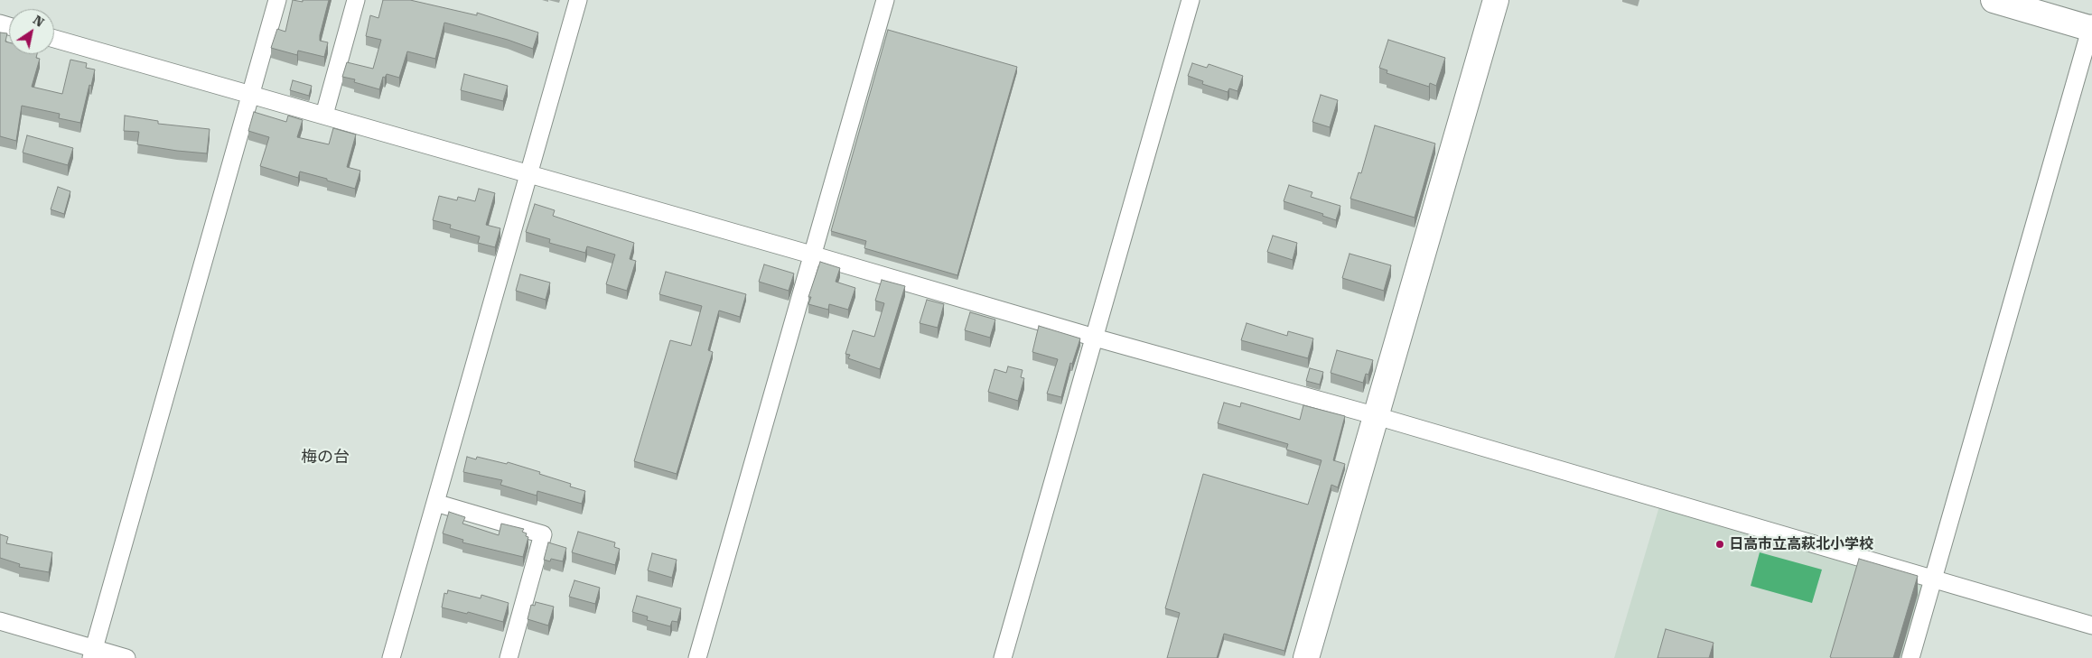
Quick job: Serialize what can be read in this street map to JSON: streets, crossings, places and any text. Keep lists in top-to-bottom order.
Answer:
{
  "districts": ["梅の台"],
  "places": ["日高市立高萩北小学校"],
  "north": "top right"
}
